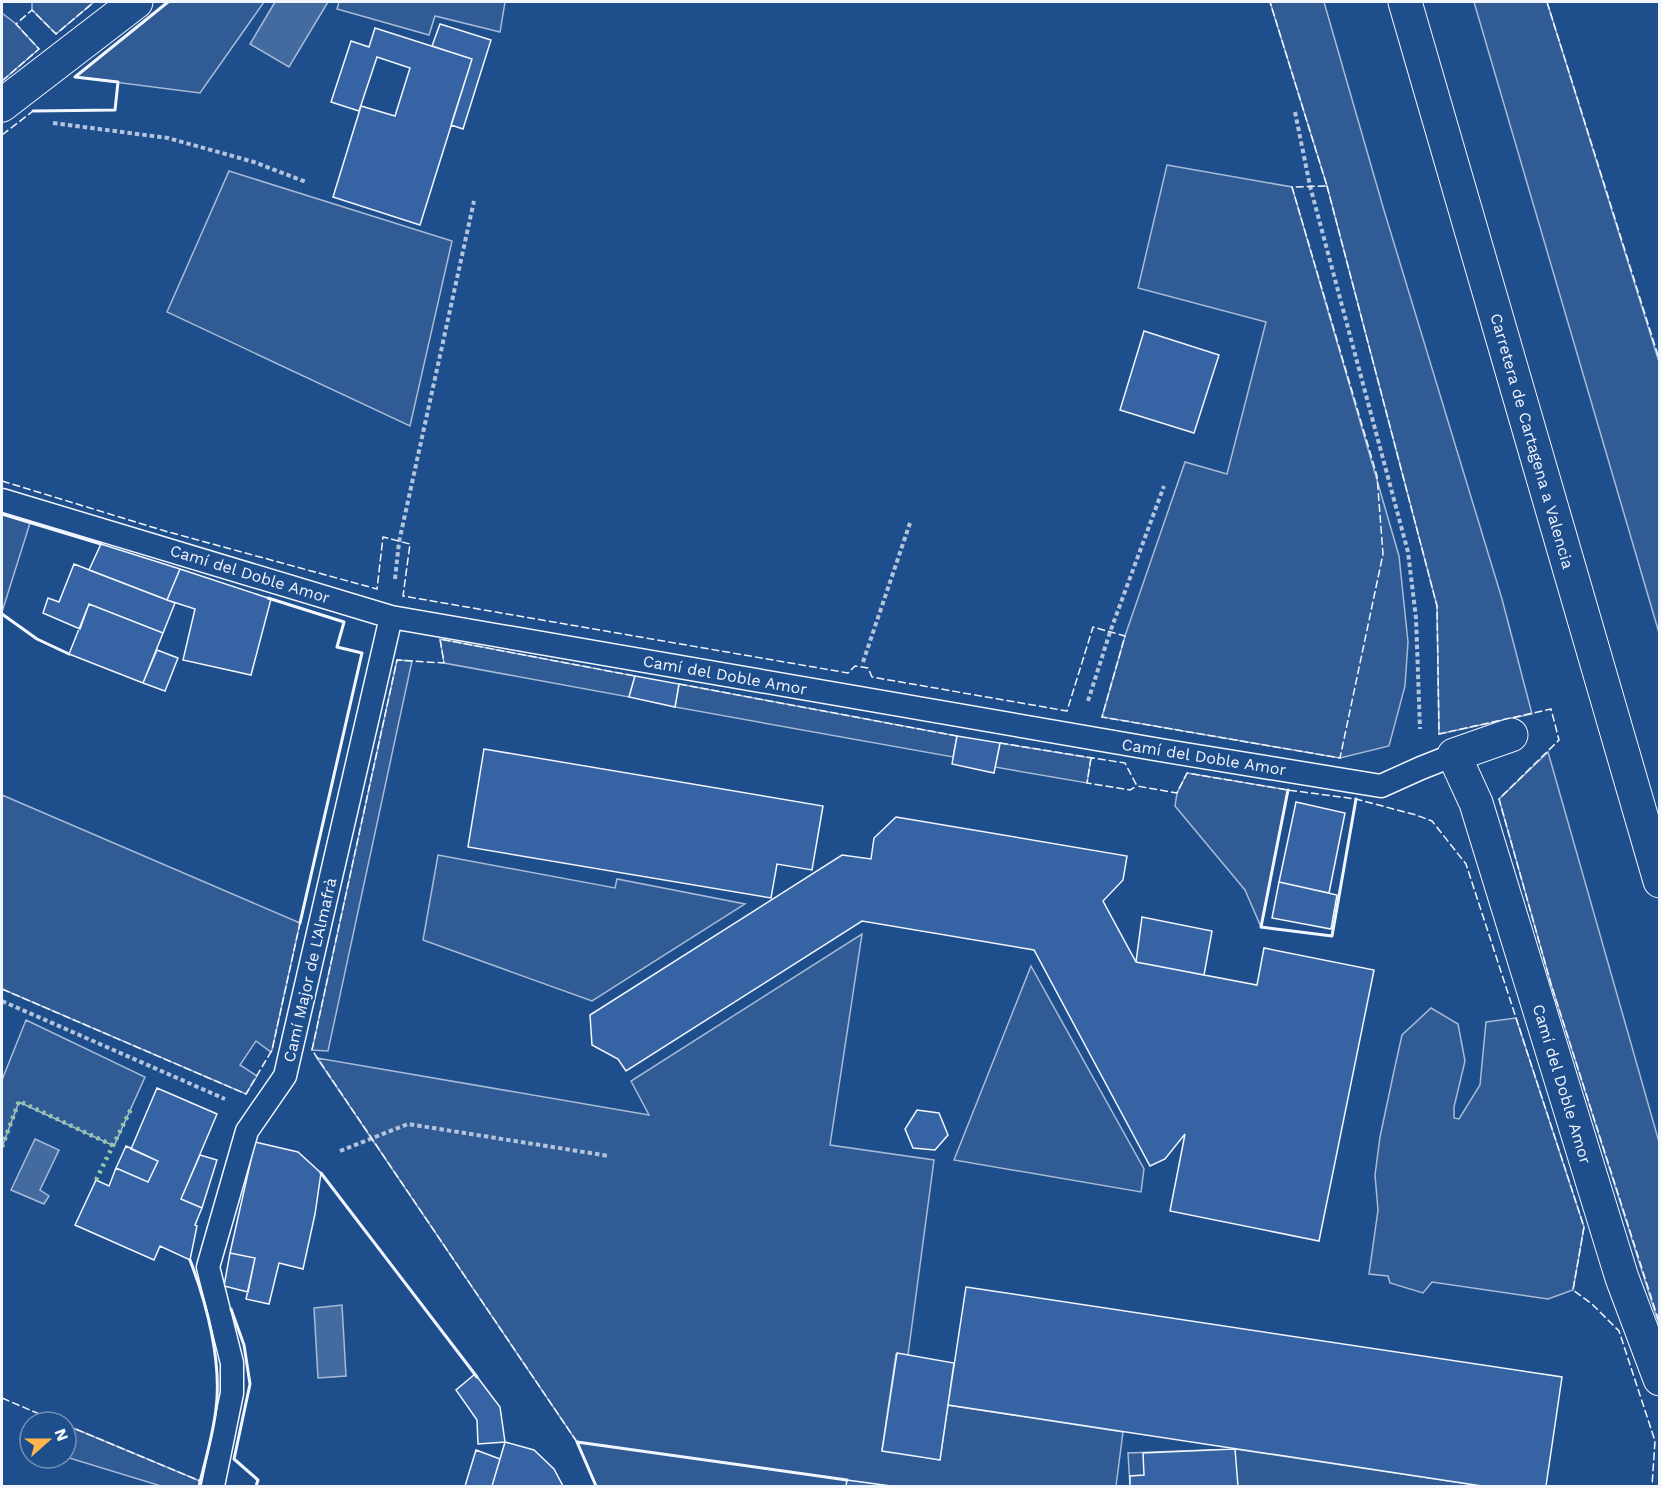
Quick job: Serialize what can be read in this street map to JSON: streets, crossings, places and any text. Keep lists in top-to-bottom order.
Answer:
{
  "streets": {
    "main road": ["Carretera de Cartagena a Valencia", "Camí del Doble Amor"],
    "lane": ["Camí Major de L'Almafrà"]
  },
  "crossings": [
    ["Camí del Doble Amor", "Camí Major de L'Almafrà"]
  ],
  "north": "right"
}
